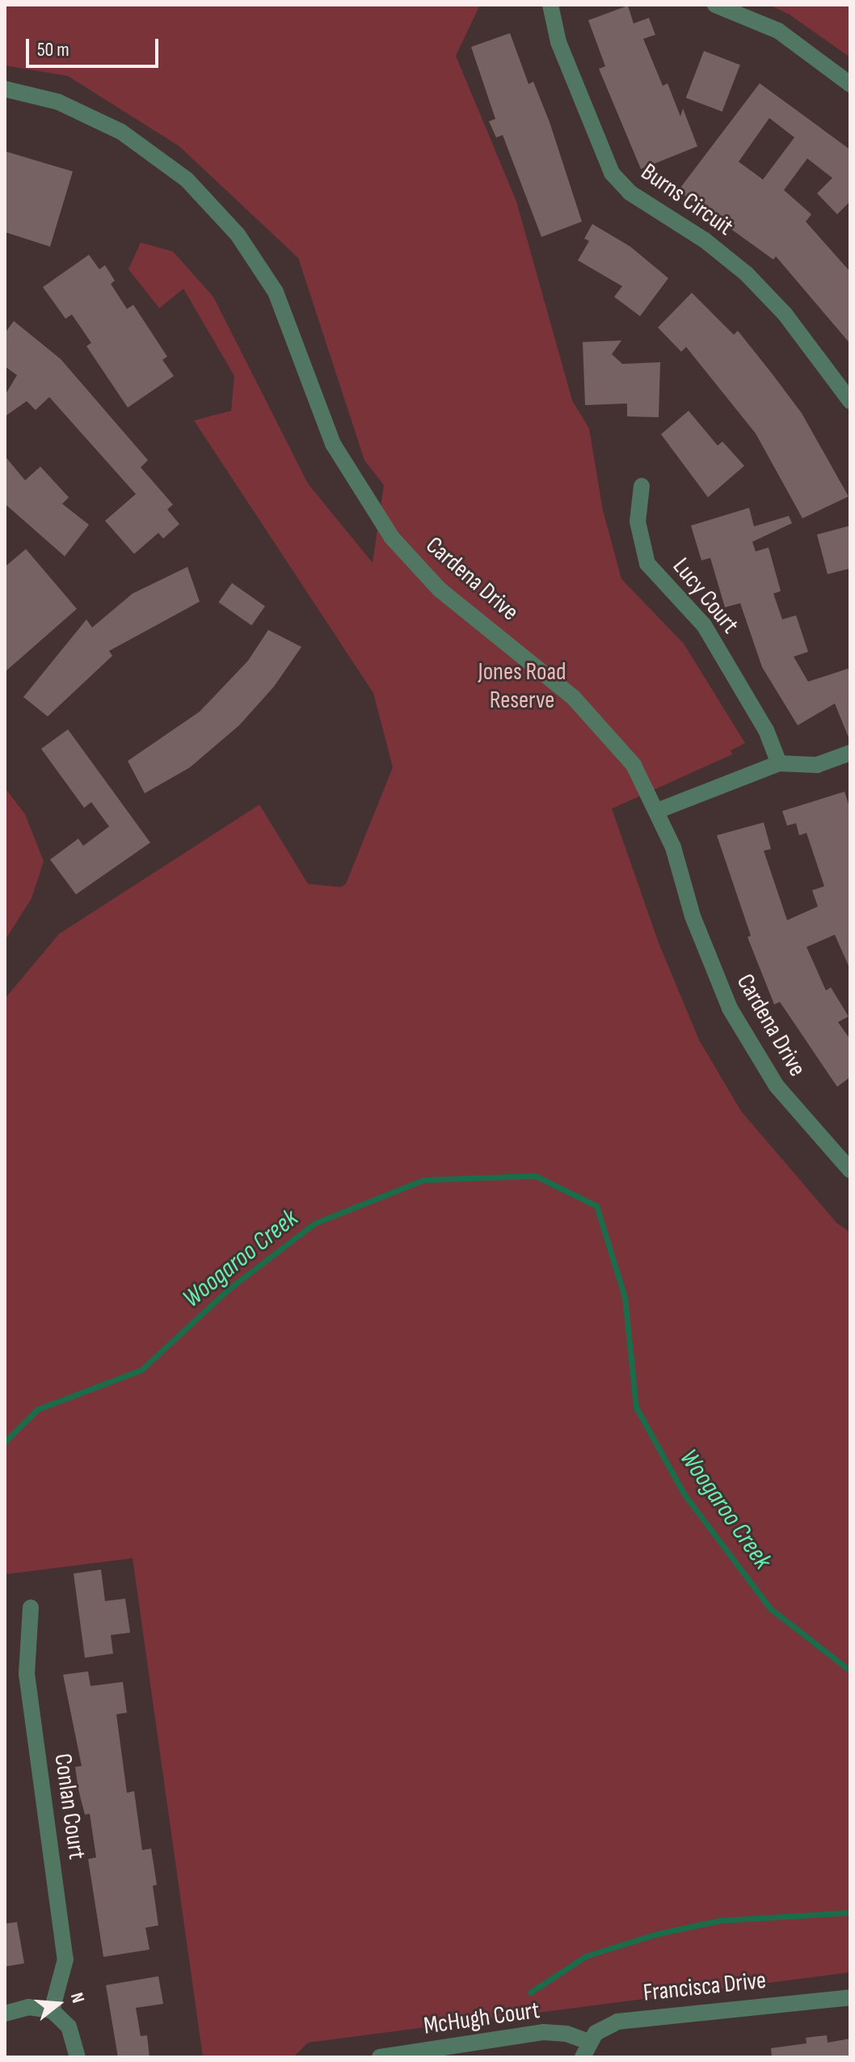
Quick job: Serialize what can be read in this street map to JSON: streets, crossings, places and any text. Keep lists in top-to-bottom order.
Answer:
{
  "streets": {
    "street": [
      "Burns Circuit",
      "Cardena Drive",
      "Lucy Court",
      "Conlan Court",
      "Francisca Drive",
      "McHugh Court"
    ]
  },
  "crossings": [
    ["Francisca Drive", "McHugh Court"]
  ],
  "water": ["Woogaroo Creek"],
  "parks": ["Jones Road Reserve"],
  "scale_bar": "50 m",
  "north": "right"
}
